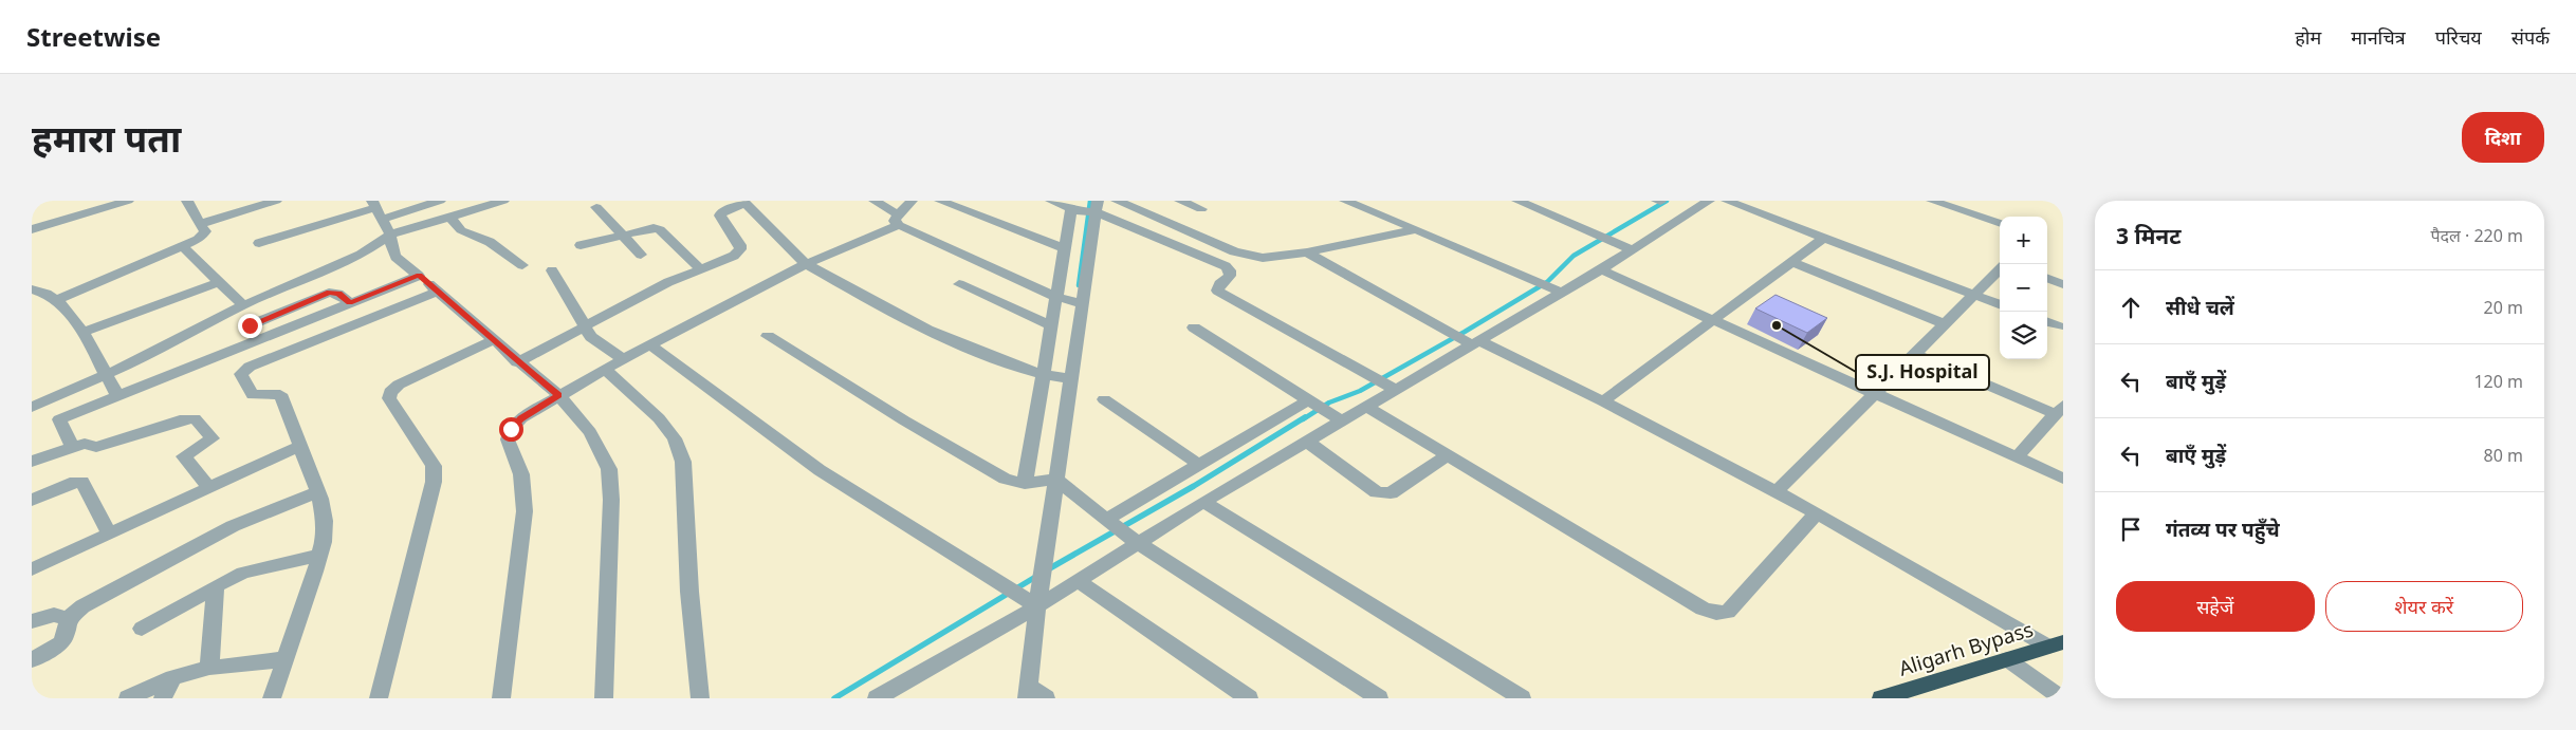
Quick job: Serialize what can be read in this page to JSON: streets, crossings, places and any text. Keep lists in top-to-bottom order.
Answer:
{
  "streets": {
    "highway": ["Aligarh Bypass"]
  },
  "places": ["S.J. Hospital"],
  "page": {
    "header": "Streetwise",
    "nav": [
      "होम",
      "मानचित्र",
      "परिचय",
      "संपर्क"
    ],
    "buttons": [
      "दिशा",
      ["सहेजें", "शेयर करें"]
    ],
    "title": "हमारा पता",
    "heading": ["3 मिनट", "पैदल · 220 m"],
    "map_buttons": ["+", "−"],
    "list": [
      ["सीधे चलें", "20 m"],
      ["बाएँ मुड़ें", "120 m"],
      ["बाएँ मुड़ें", "80 m"],
      "गंतव्य पर पहुँचे"
    ]
  }
}
